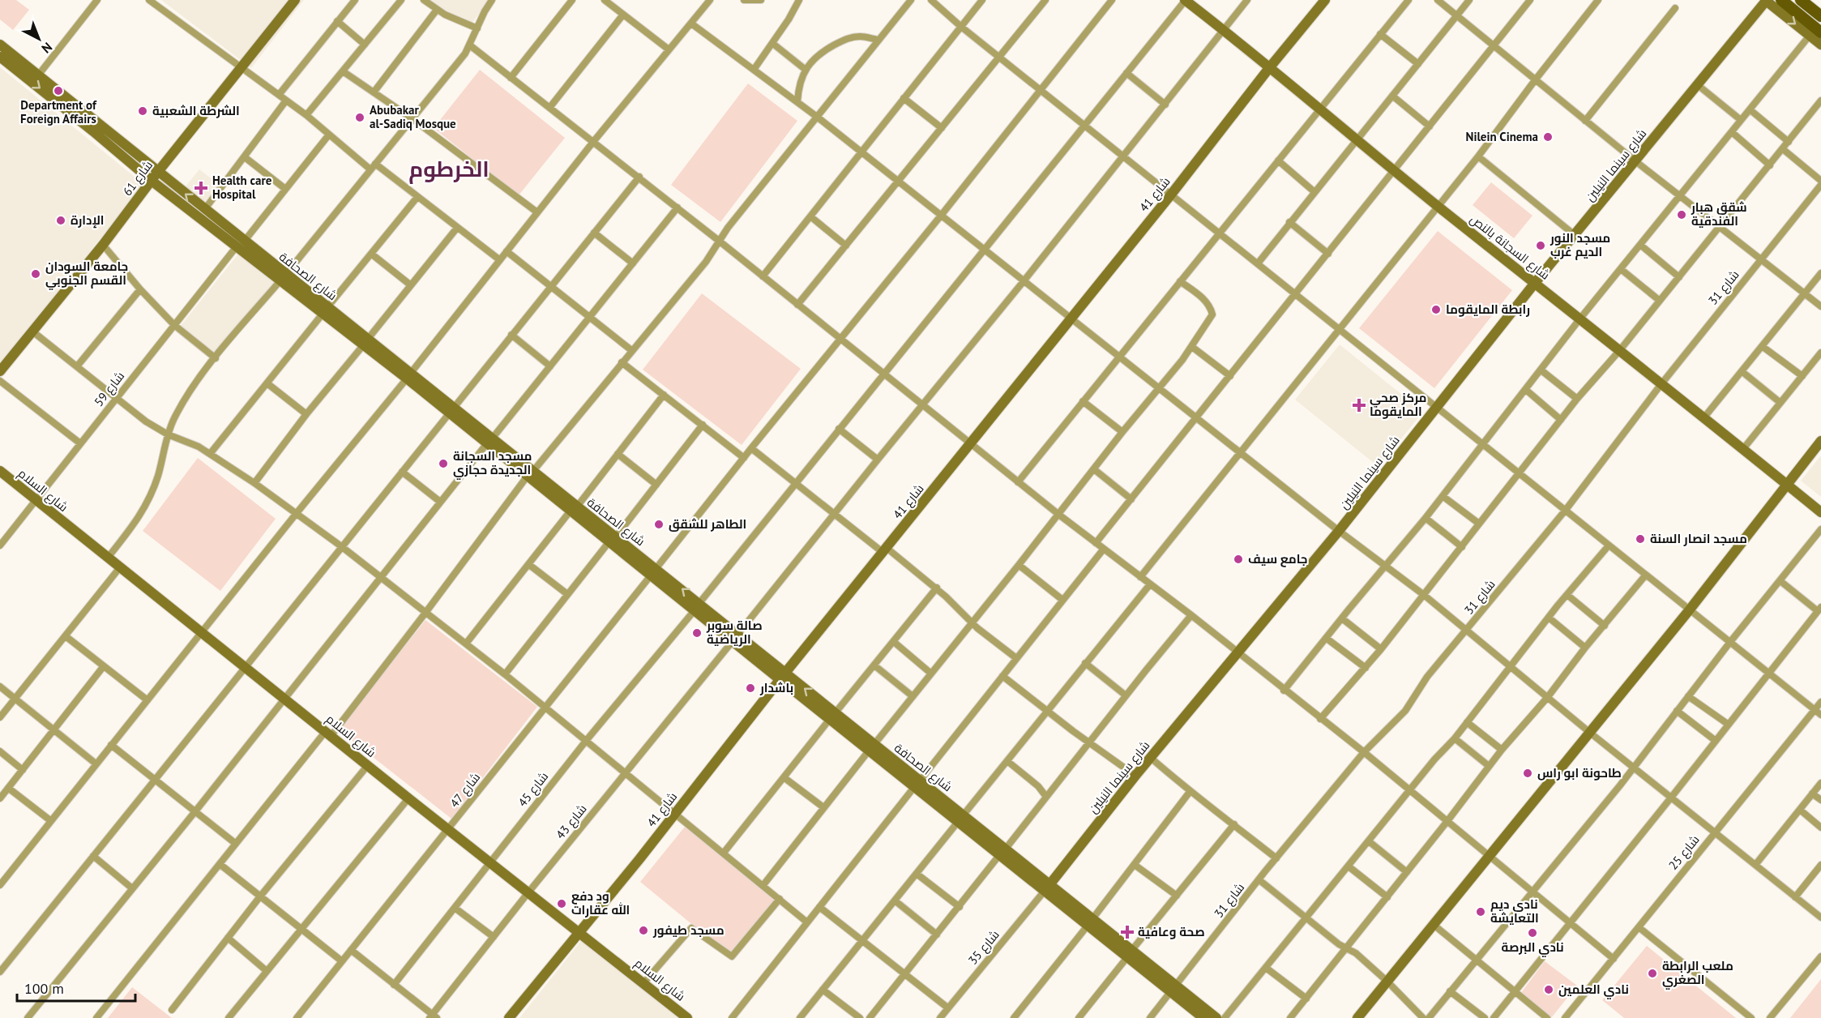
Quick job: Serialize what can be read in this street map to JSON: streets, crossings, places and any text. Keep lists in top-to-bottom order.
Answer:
{
  "streets": {
    "street": [
      "شارع سينما النيلين",
      "شارع 61",
      "شارع 41",
      "شارع السجانة بالنص",
      "شارع الصحافة",
      "شارع 31",
      "شارع 59",
      "شارع السلام",
      "شارع 45",
      "شارع 47",
      "شارع 43",
      "شارع 25",
      "شارع 35"
    ]
  },
  "crossings": [
    ["شارع سينما النيلين", "شارع السجانة بالنص"],
    ["شارع سينما النيلين", "شارع الصحافة"],
    ["شارع سينما النيلين", "شارع 35"],
    ["شارع 61", "شارع الصحافة"],
    ["شارع 41", "شارع السجانة بالنص"],
    ["شارع 41", "شارع الصحافة"],
    ["شارع 41", "شارع السلام"],
    ["شارع السجانة بالنص", "شارع 31"],
    ["شارع السجانة بالنص", "شارع 45"],
    ["شارع السجانة بالنص", "شارع 43"],
    ["شارع الصحافة", "شارع 31"],
    ["شارع الصحافة", "شارع 59"],
    ["شارع الصحافة", "شارع 45"],
    ["شارع الصحافة", "شارع 47"],
    ["شارع الصحافة", "شارع 43"],
    ["شارع الصحافة", "شارع 35"],
    ["شارع 59", "شارع السلام"],
    ["شارع السلام", "شارع 45"],
    ["شارع السلام", "شارع 47"],
    ["شارع السلام", "شارع 43"]
  ],
  "districts": ["الخرطوم"],
  "places": {
    "other": [
      "Department of Foreign Affairs",
      "الشرطة الشعبية",
      "Abubakar al-Sadiq Mosque",
      "Nilein Cinema",
      "شقق هبار الفندقية",
      "الإدارة",
      "مسجد النور الديم غرب",
      "جامعة السودان القسم الجنوبي",
      "رابطة المايقوما",
      "مسجد السجانة الجديدة حجازي",
      "الطاهر للشقق",
      "مسجد انصار السنة",
      "جامع سيف",
      "صالة سوبر الرياضية",
      "باشدار",
      "طاحونة ابو راس",
      "ود دفع الله عقارات",
      "نادى ديم التعايشة",
      "مسجد طيفور",
      "نادي البرصة",
      "ملعب الرابطة الصغري",
      "نادي العلمين"
    ],
    "health": ["Health care Hospital", "مركز صحي المايقوما", "صحة وعافية"]
  },
  "scale_bar": "100 m",
  "north": "bottom right"
}
